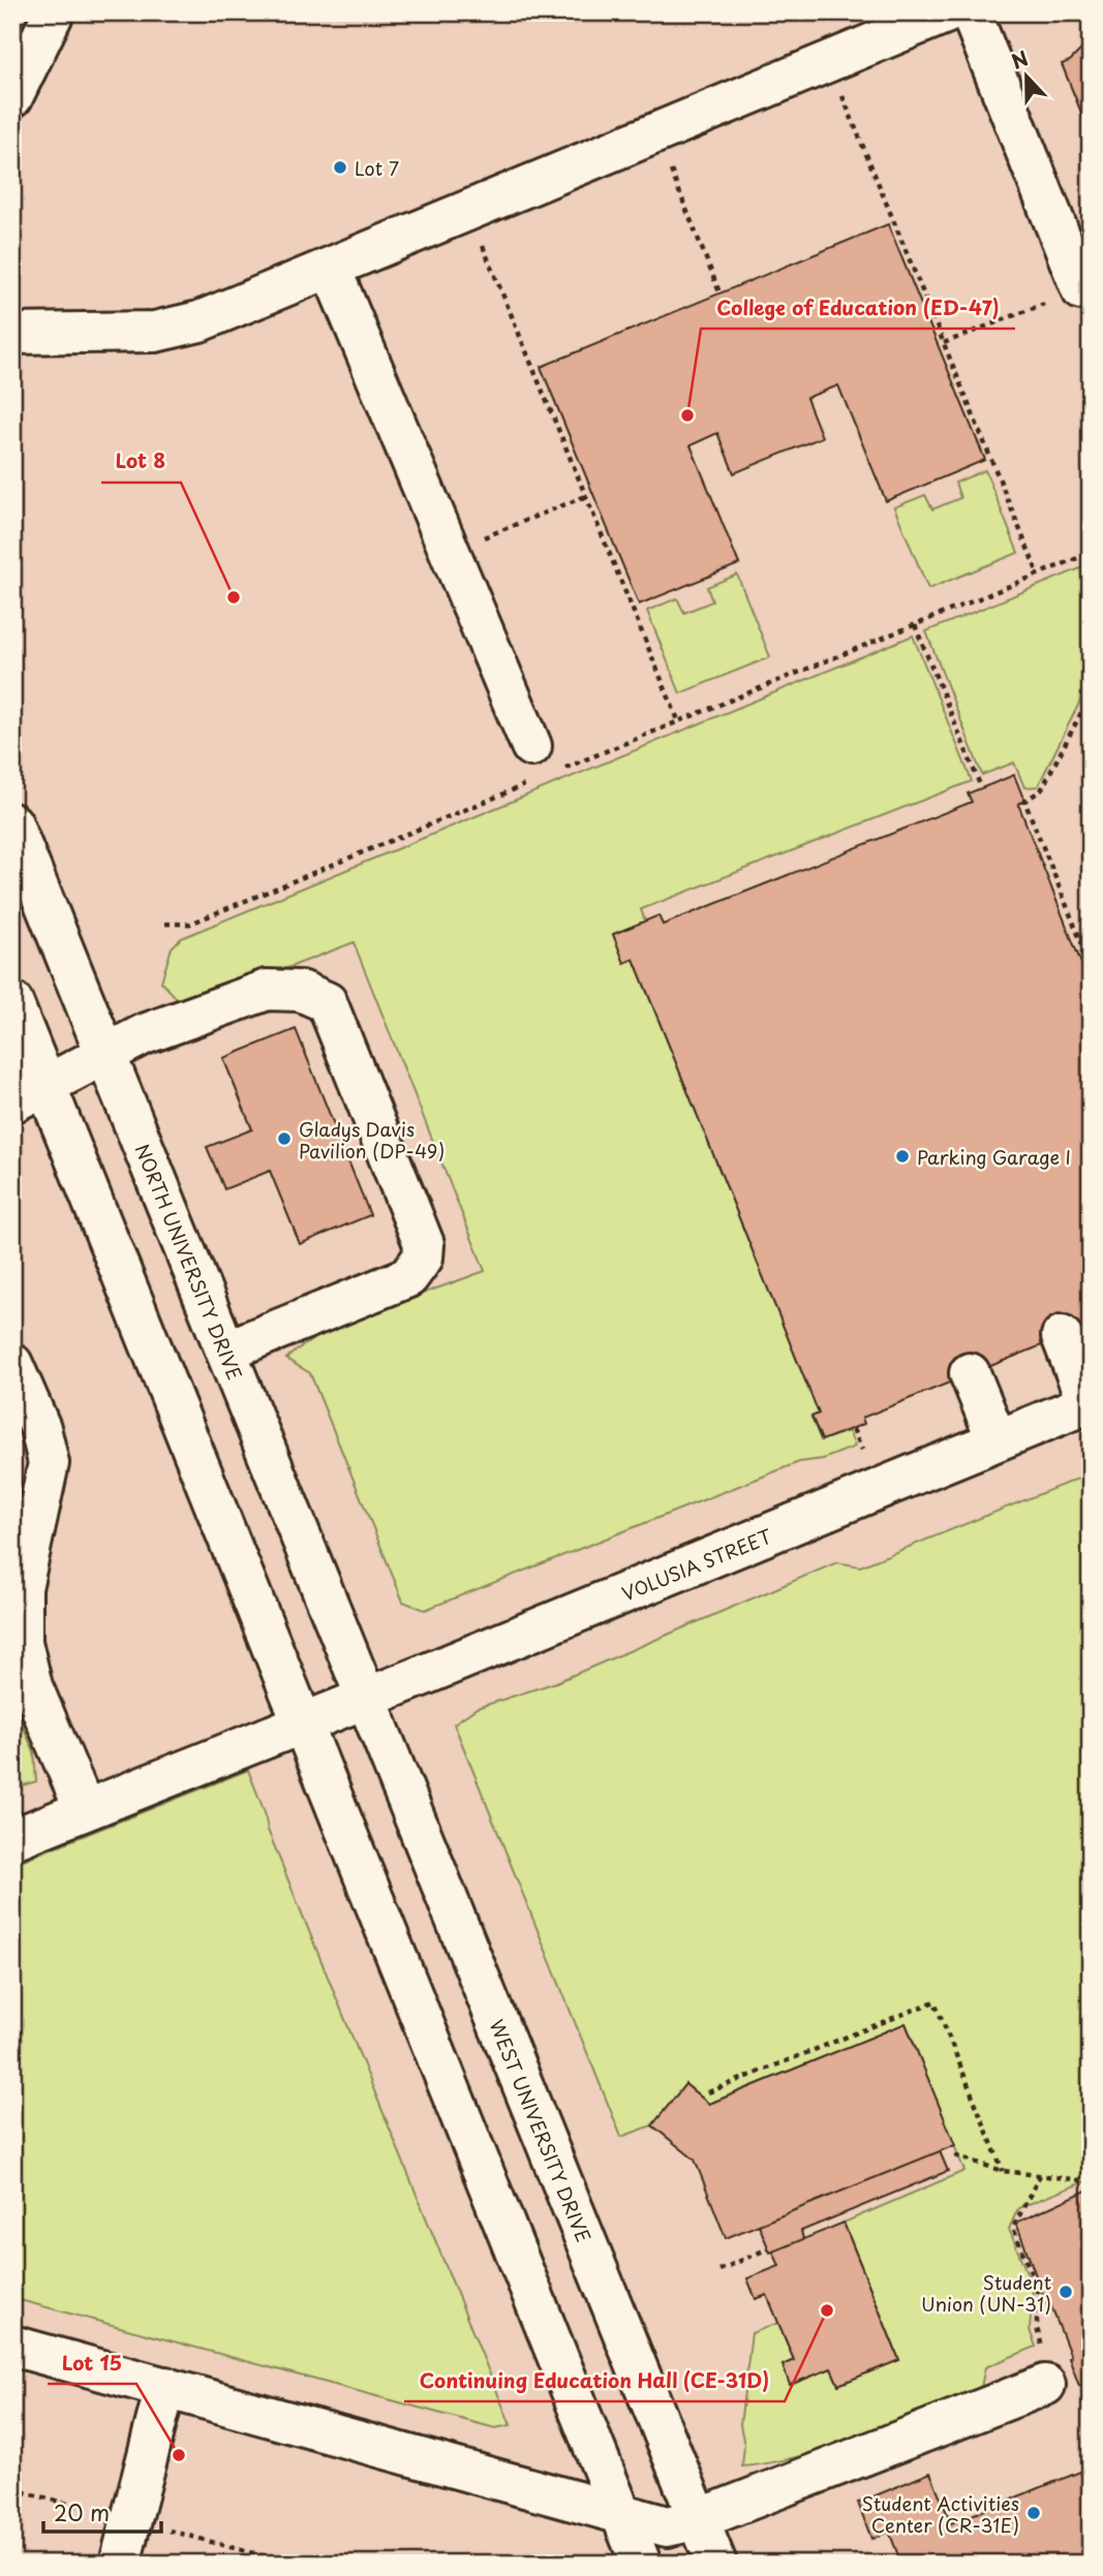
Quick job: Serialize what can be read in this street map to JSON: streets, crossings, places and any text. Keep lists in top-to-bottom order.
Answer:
{
  "streets": {
    "street": ["NORTH UNIVERSITY DRIVE", "VOLUSIA STREET", "WEST UNIVERSITY DRIVE"]
  },
  "crossings": [
    ["NORTH UNIVERSITY DRIVE", "VOLUSIA STREET"],
    ["NORTH UNIVERSITY DRIVE", "WEST UNIVERSITY DRIVE"],
    ["VOLUSIA STREET", "WEST UNIVERSITY DRIVE"]
  ],
  "places": [
    "Lot 7",
    "College of Education (ED-47)",
    "Lot 8",
    "Gladys Davis Pavilion (DP-49)",
    "Parking Garage I",
    "Student Union (UN-31)",
    "Continuing Education Hall (CE-31D)",
    "Lot 15",
    "Student Activities Center (CR-31E)"
  ],
  "scale_bar": "20 m",
  "north": "top"
}
